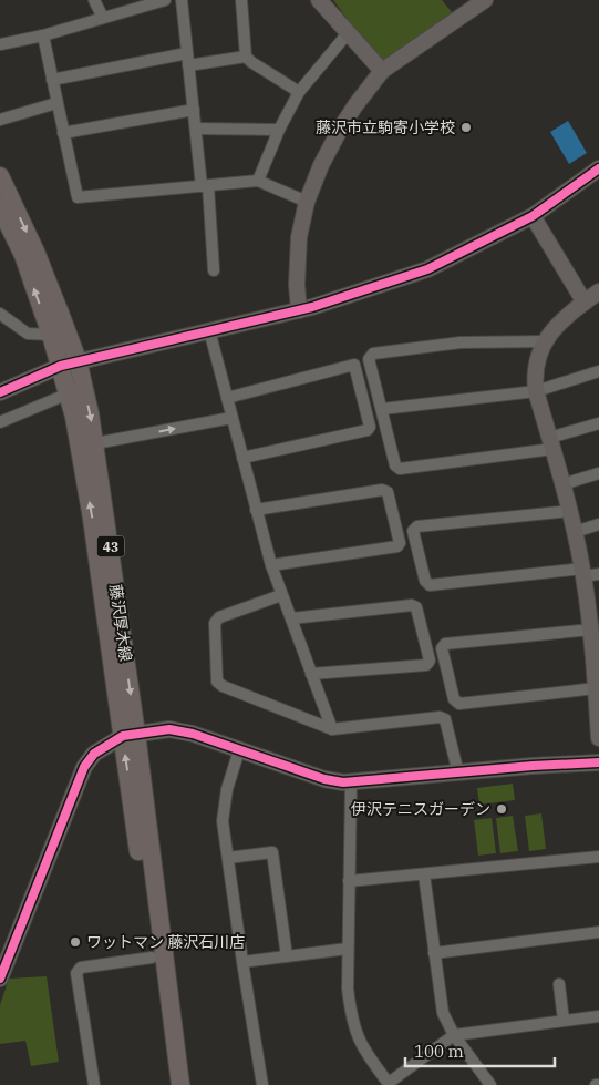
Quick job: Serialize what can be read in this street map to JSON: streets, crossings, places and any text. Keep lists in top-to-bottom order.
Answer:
{
  "streets": {
    "main road": ["43", "藤沢厚木線"]
  },
  "places": ["藤沢市立駒寄小学校", "伊沢テニスガーデン", "ワットマン 藤沢石川店"],
  "scale_bar": "100 m"
}
